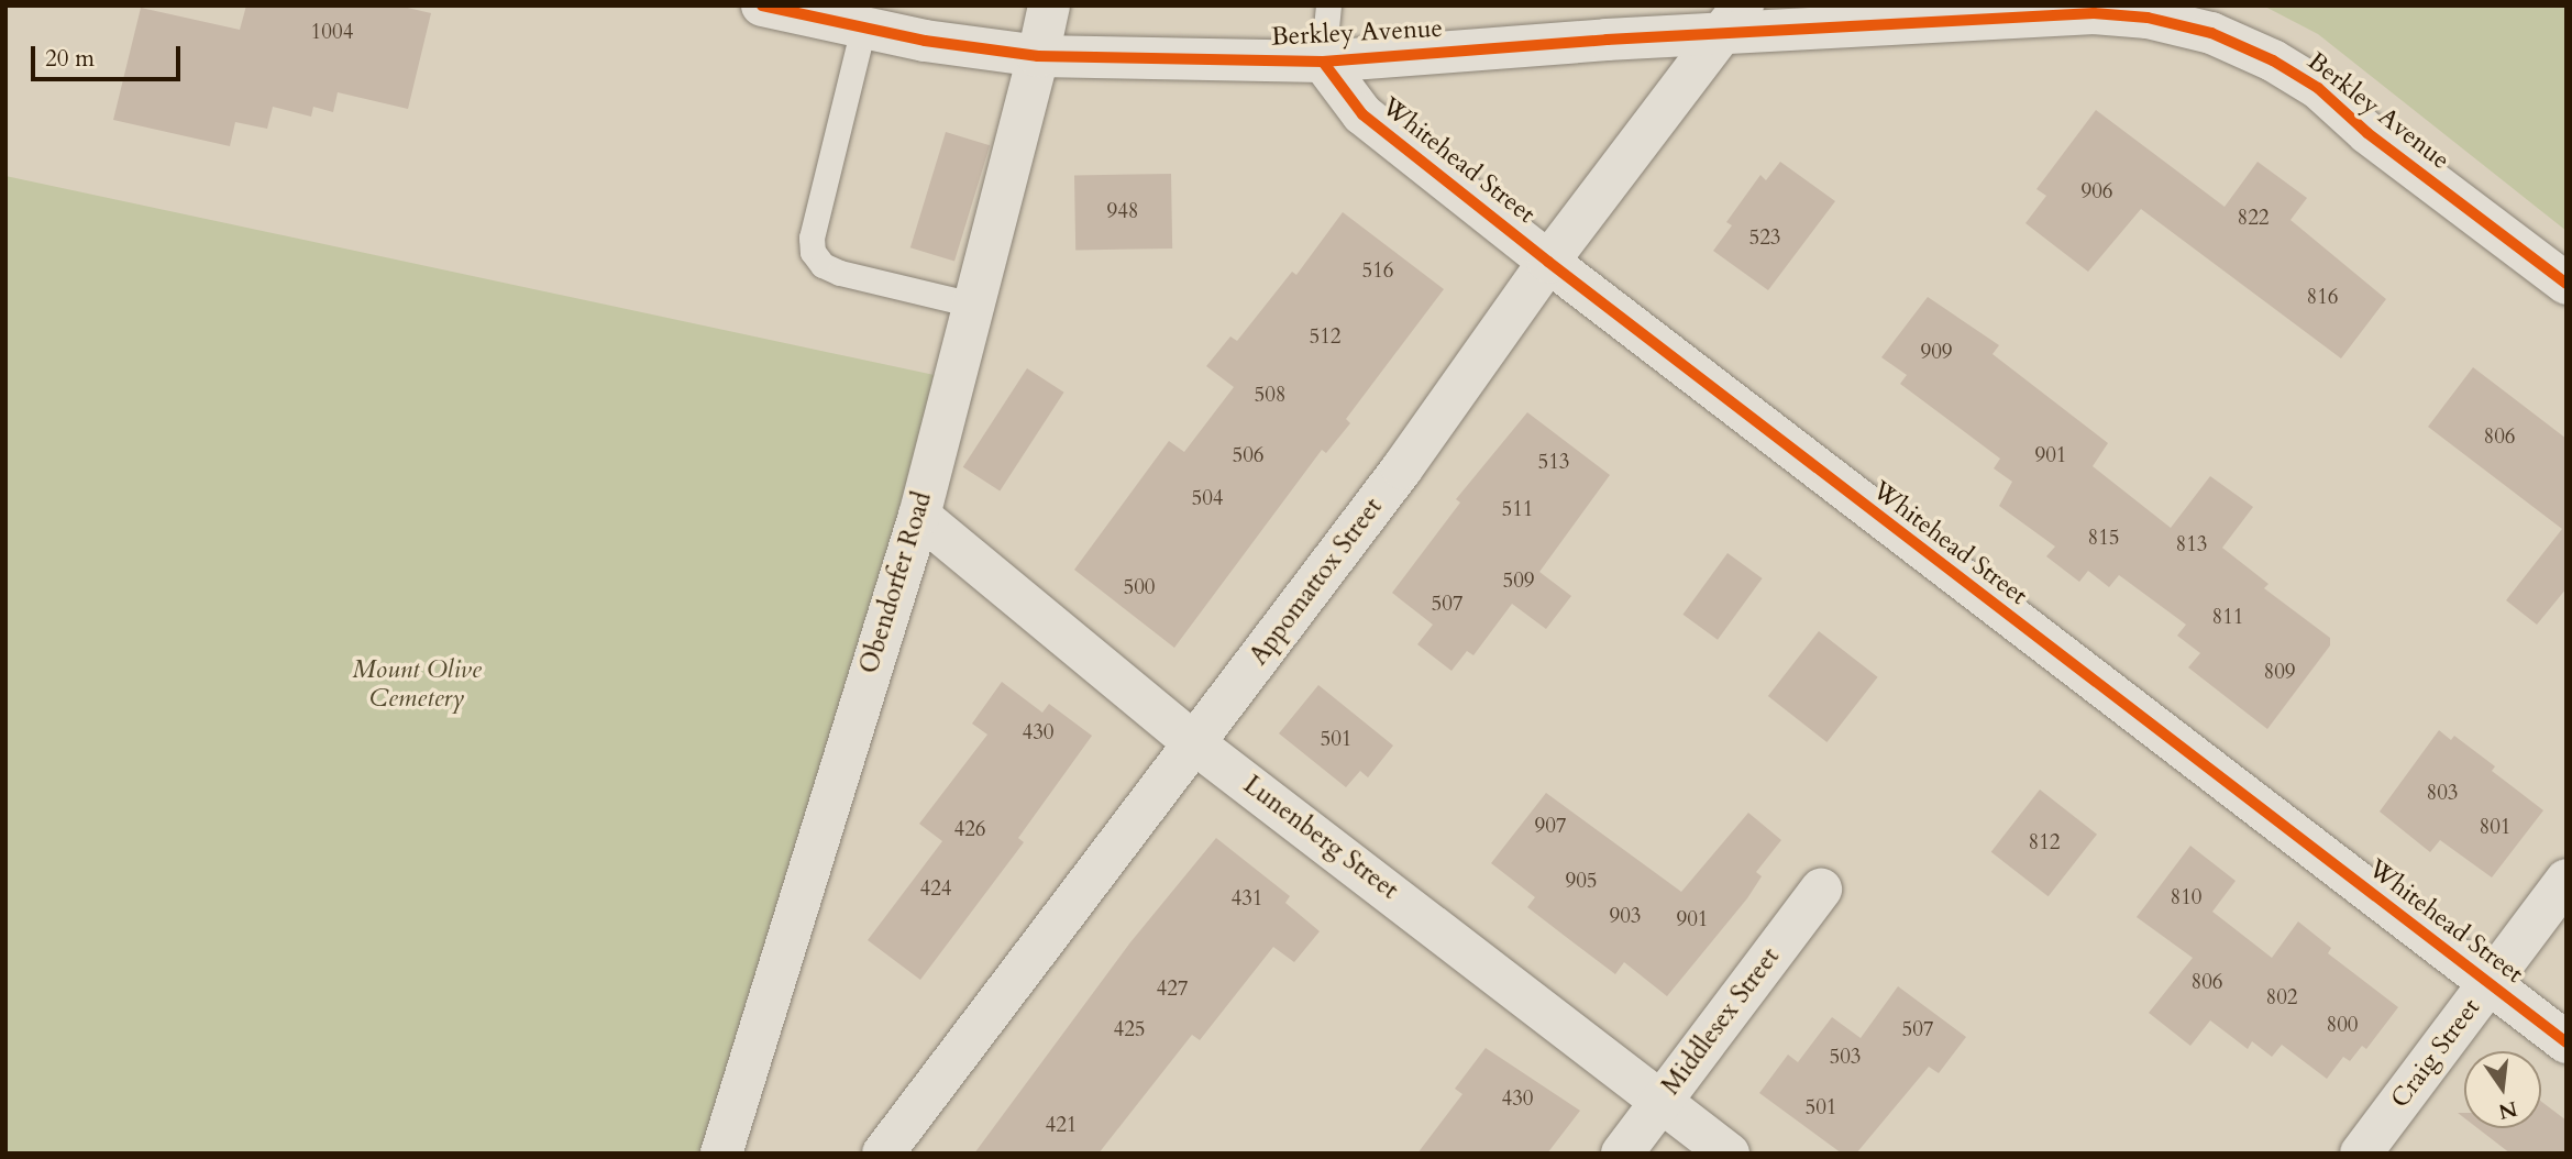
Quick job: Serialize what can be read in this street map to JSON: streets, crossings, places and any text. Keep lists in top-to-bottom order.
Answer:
{
  "streets": {
    "street": [
      "Berkley Avenue",
      "Whitehead Street",
      "Appomattox Street",
      "Obendorfer Road",
      "Lunenberg Street",
      "Middlesex Street",
      "Craig Street"
    ]
  },
  "crossings": [
    ["Berkley Avenue", "Whitehead Street"],
    ["Berkley Avenue", "Appomattox Street"],
    ["Berkley Avenue", "Obendorfer Road"],
    ["Whitehead Street", "Appomattox Street"],
    ["Whitehead Street", "Craig Street"],
    ["Appomattox Street", "Lunenberg Street"],
    ["Obendorfer Road", "Lunenberg Street"],
    ["Lunenberg Street", "Middlesex Street"]
  ],
  "parks": ["Mount Olive Cemetery"],
  "house_numbers": [
    "1004",
    "906",
    "948",
    "822",
    "523",
    "516",
    "816",
    "512",
    "909",
    "508",
    "806",
    "506",
    "901",
    "513",
    "504",
    "511",
    "815",
    "813",
    "509",
    "500",
    "507",
    "811",
    "809",
    "430",
    "501",
    "803",
    "907",
    "801",
    "426",
    "812",
    "905",
    "424",
    "810",
    "431",
    "903",
    "901",
    "806",
    "427",
    "802",
    "800",
    "425",
    "507",
    "503",
    "430",
    "501",
    "421"
  ],
  "scale_bar": "20 m",
  "north": "bottom"
}
